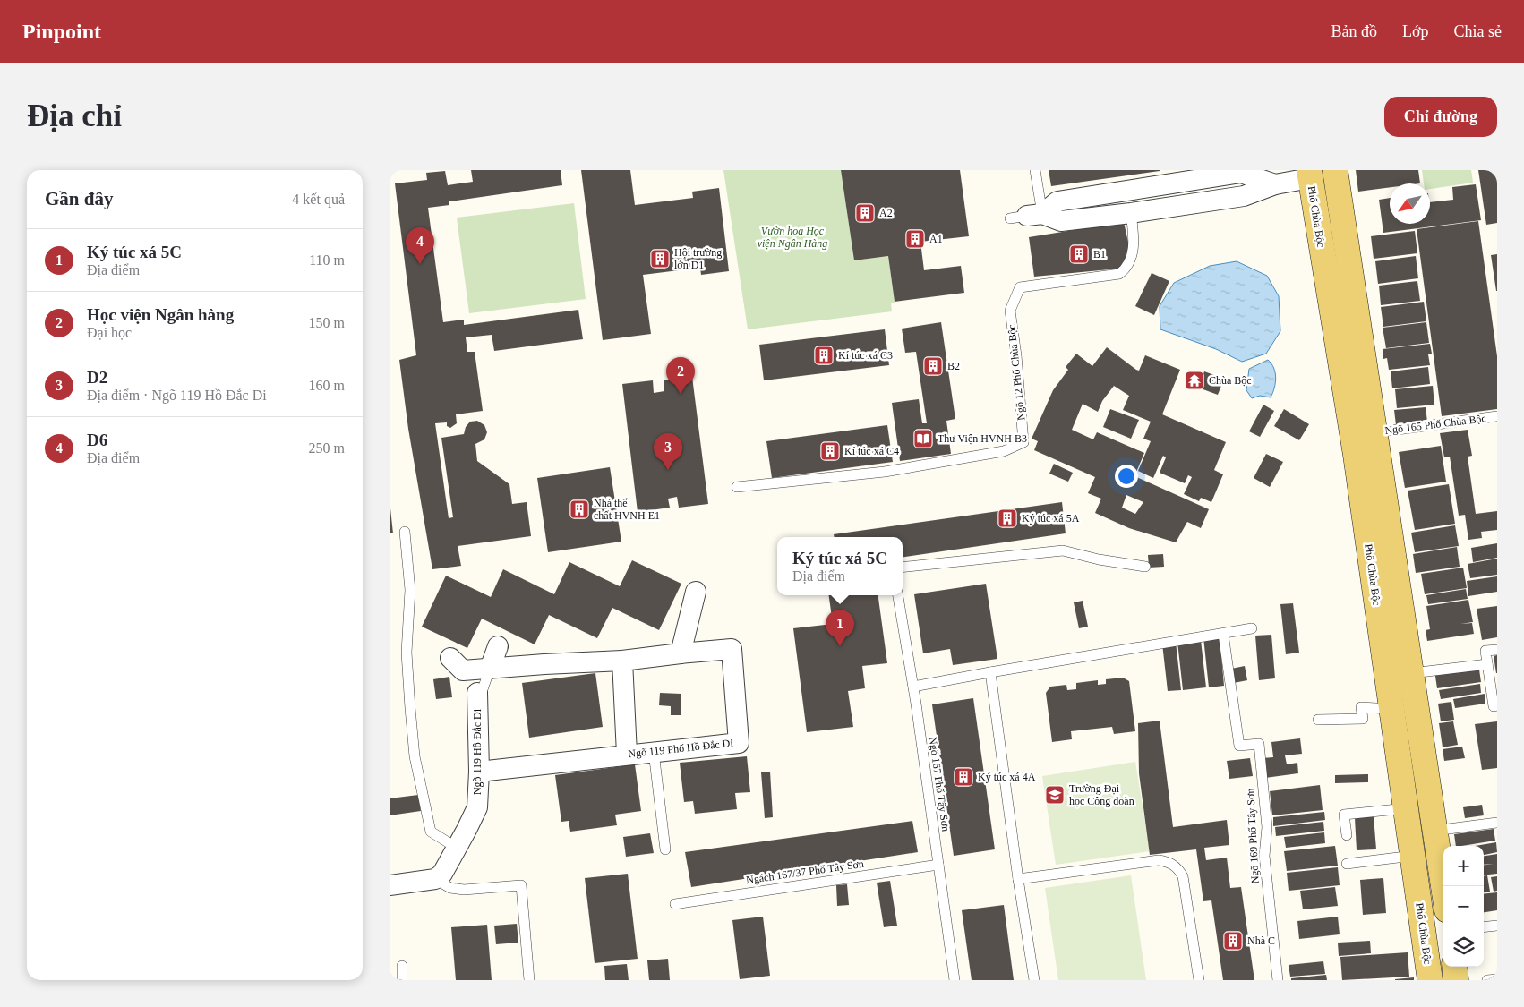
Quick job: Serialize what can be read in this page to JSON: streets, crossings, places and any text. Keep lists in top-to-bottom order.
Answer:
{
  "streets": {
    "main road": ["Phố Chùa Bộc"],
    "street": ["Ngõ 12 Phố Chùa Bộc", "Ngõ 119 Phố Hồ Đắc Di", "Ngõ 119 Hồ Đắc Di"],
    "lane": [
      "Ngõ 165 Phố Chùa Bộc",
      "Ngõ 167 Phố Tây Sơn",
      "Ngõ 169 Phố Tây Sơn",
      "Ngách 167/37 Phố Tây Sơn"
    ]
  },
  "crossings": [
    ["Phố Chùa Bộc", "Ngõ 165 Phố Chùa Bộc"],
    ["Ngõ 119 Phố Hồ Đắc Di", "Ngõ 119 Hồ Đắc Di"],
    ["Ngõ 167 Phố Tây Sơn", "Ngách 167/37 Phố Tây Sơn"]
  ],
  "parks": ["Vườn hoa Học viện Ngân Hàng"],
  "places": {
    "building": [
      "A2",
      "A1",
      "B1",
      "Hội trường lớn D1",
      "Kí túc xá C3",
      "B2",
      "Kí túc xá C4",
      "Nhà thể chất HVNH E1",
      "Ký túc xá 5A",
      "Ký túc xá 4A",
      "Nhà C"
    ],
    "temple": ["Chùa Bộc"],
    "library": ["Thư Viện HVNH B3"],
    "school or university": ["Trường Đại học Công đoàn"]
  },
  "north": "bottom left",
  "page": {
    "header": "Pinpoint",
    "nav": ["Bản đồ", "Lớp", "Chia sẻ"],
    "buttons": "Chỉ đường",
    "title": "Địa chỉ",
    "heading": ["Gần đây", "4 kết quả"],
    "pins": [
      "4",
      "2",
      "3",
      "1"
    ],
    "list": [
      {
        "mark": "1",
        "name": "Ký túc xá 5C",
        "note": "Địa điểm",
        "value": "110 m"
      },
      {
        "mark": "2",
        "name": "Học viện Ngân hàng",
        "note": "Đại học",
        "value": "150 m"
      },
      {
        "mark": "3",
        "name": "D2",
        "note": "Địa điểm · Ngõ 119 Hồ Đắc Di",
        "value": "160 m"
      },
      {
        "mark": "4",
        "name": "D6",
        "note": "Địa điểm",
        "value": "250 m"
      }
    ],
    "popup": ["Ký túc xá 5C", "Địa điểm"],
    "map_buttons": ["+", "−"]
  }
}
